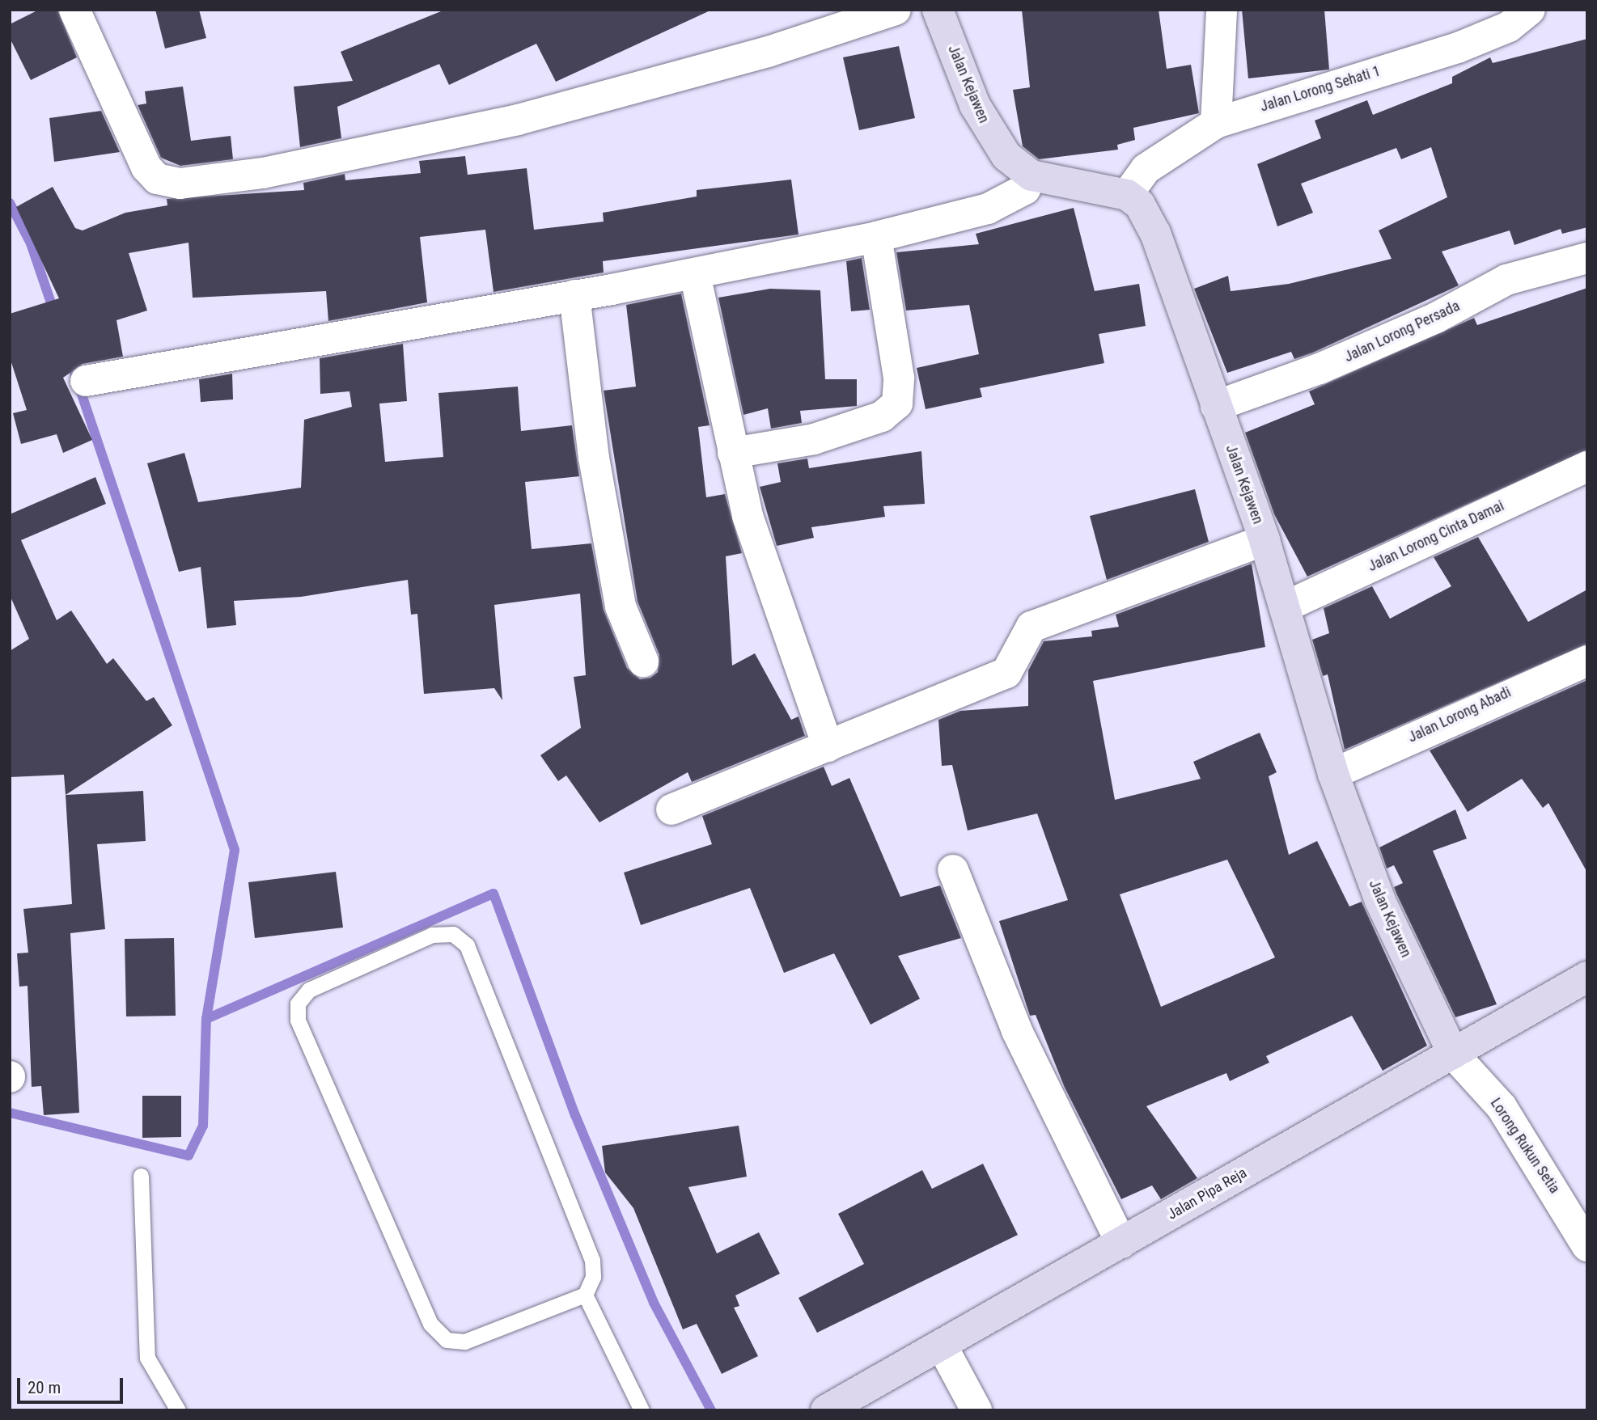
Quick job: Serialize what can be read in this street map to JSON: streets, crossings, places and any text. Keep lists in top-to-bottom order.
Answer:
{
  "streets": {
    "street": [
      "Jalan Kejawen",
      "Jalan Lorong Sehati 1",
      "Jalan Lorong Persada",
      "Jalan Lorong Cinta Damai",
      "Jalan Lorong Abadi",
      "Lorong Rukun Setia",
      "Jalan Pipa Reja"
    ]
  },
  "crossings": [
    ["Jalan Kejawen", "Jalan Lorong Sehati 1"],
    ["Jalan Kejawen", "Jalan Lorong Persada"],
    ["Jalan Kejawen", "Jalan Lorong Cinta Damai"],
    ["Jalan Kejawen", "Jalan Lorong Abadi"],
    ["Jalan Kejawen", "Lorong Rukun Setia"],
    ["Jalan Kejawen", "Jalan Pipa Reja"],
    ["Lorong Rukun Setia", "Jalan Pipa Reja"]
  ],
  "scale_bar": "20 m"
}
